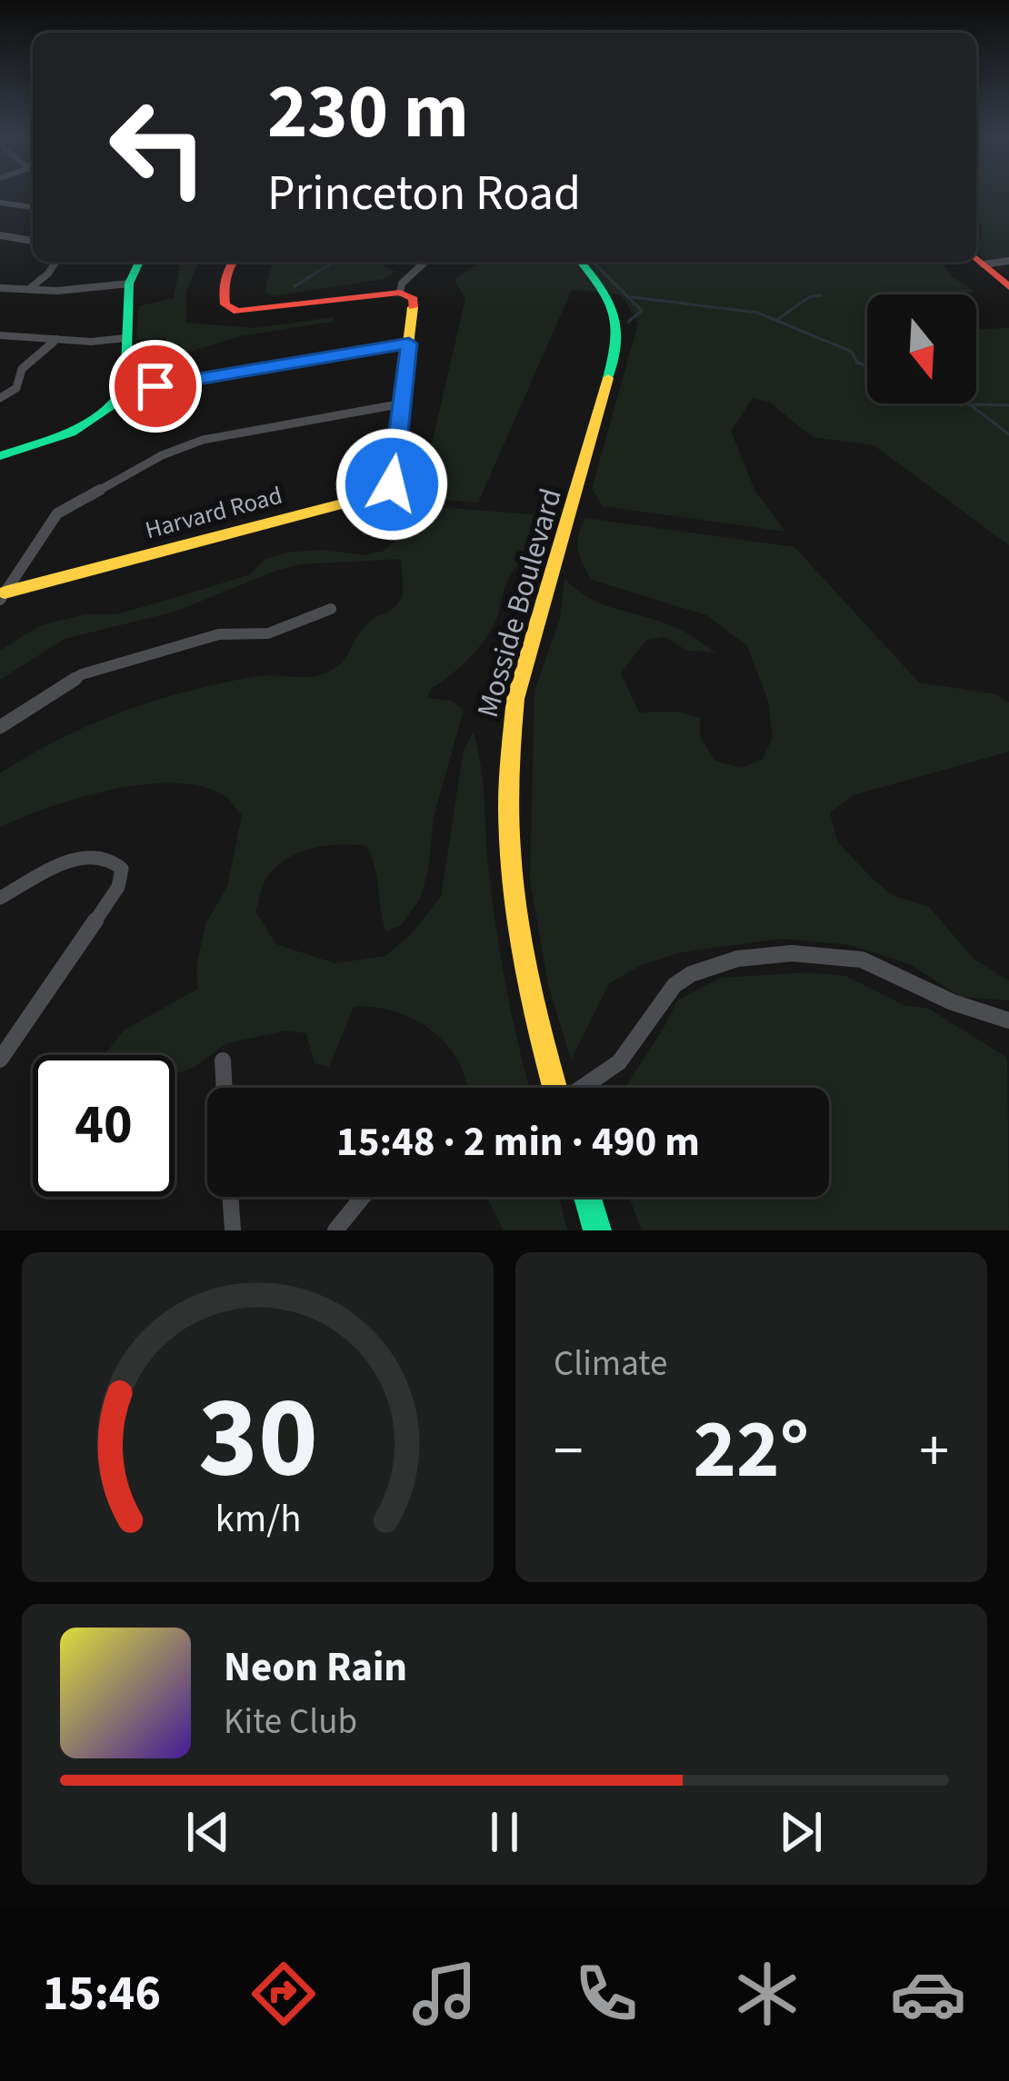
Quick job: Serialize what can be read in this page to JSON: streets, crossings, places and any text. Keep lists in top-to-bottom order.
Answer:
{
  "streets": {
    "main road": ["Harvard Road", "Mosside Boulevard"]
  },
  "north": "bottom",
  "page": {
    "turn": ["230 m", "Princeton Road"],
    "limit": "40",
    "trip": "15:48 · 2 min · 490 m",
    "tile": "Climate",
    "heat": ["−", "22°", "+"],
    "song": ["Neon Rain", "Kite Club"],
    "tabs": "15:46",
    "gauge": ["30", "km/h"]
  }
}
